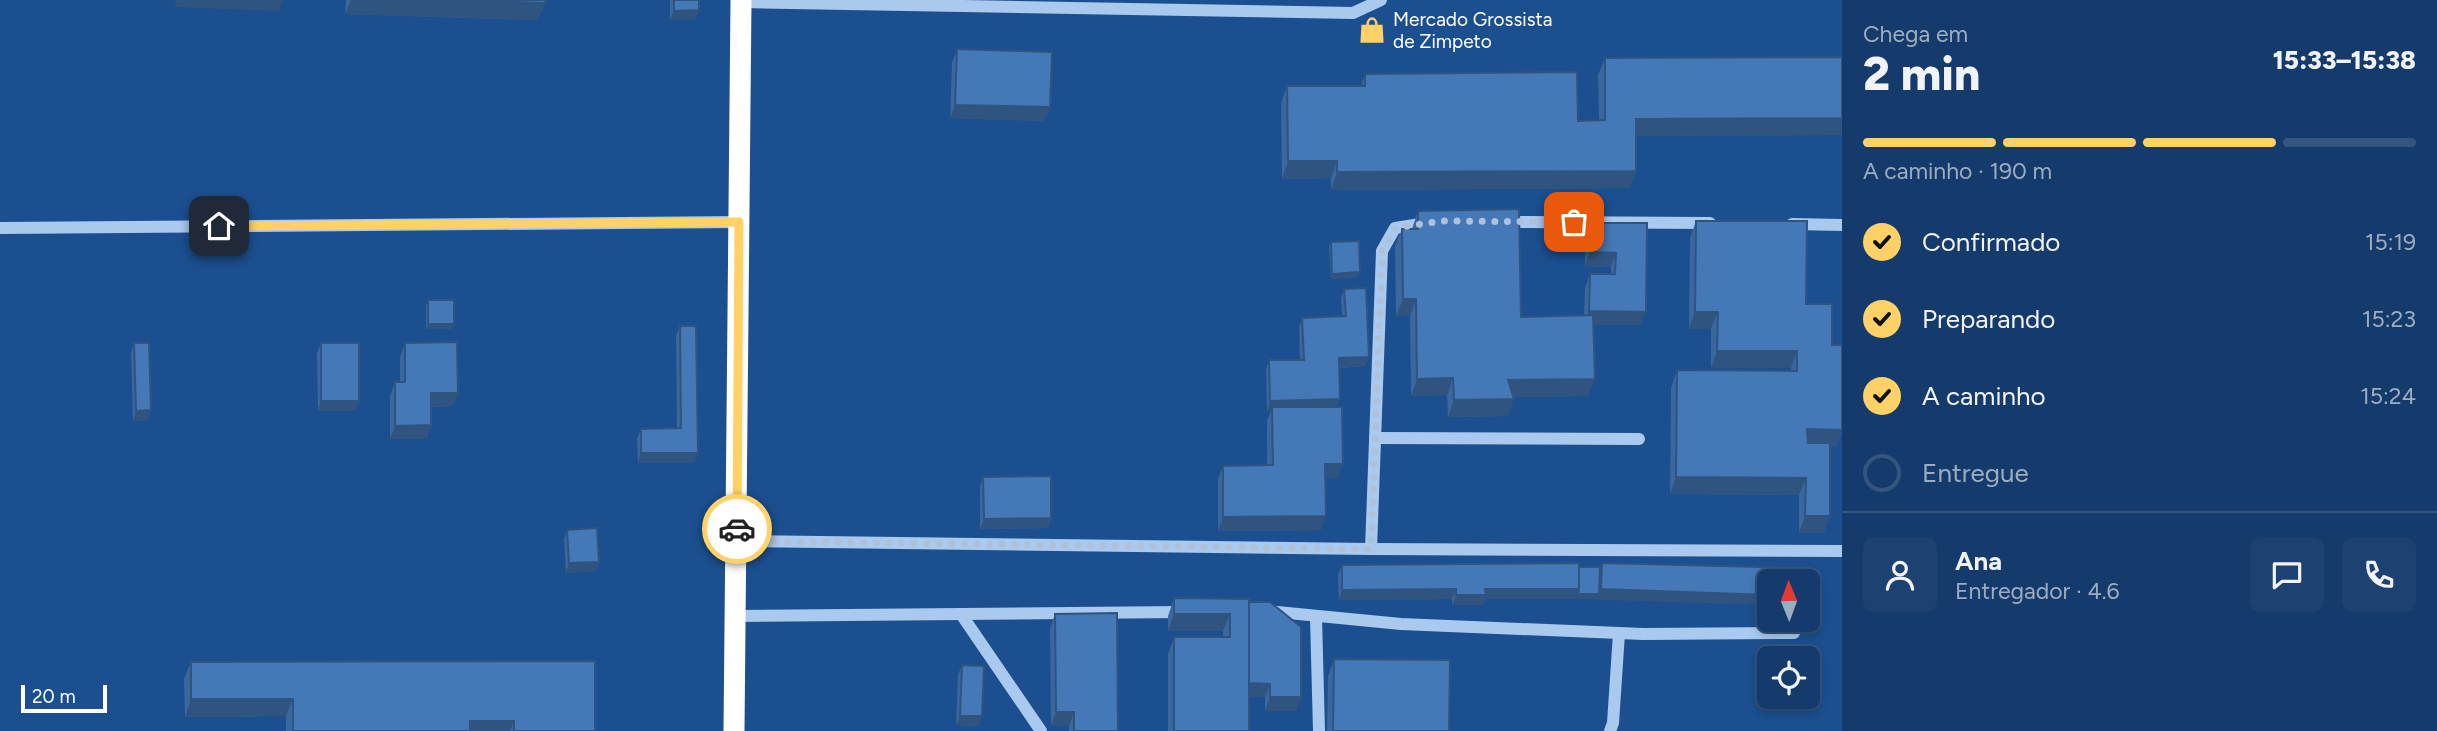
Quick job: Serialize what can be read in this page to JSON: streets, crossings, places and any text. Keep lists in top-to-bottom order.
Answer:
{
  "places": {
    "shop": ["Mercado Grossista de Zimpeto"]
  },
  "scale_bar": "20 m",
  "north": "top",
  "page": {
    "heading": ["2 min", "Chega em", "15:33–15:38"],
    "panel": ["Ana", "Entregador · 4.6"],
    "bar": "A caminho · 190 m",
    "list": [
      ["Confirmado", "15:19"],
      ["Preparando", "15:23"],
      ["A caminho", "15:24"],
      "Entregue"
    ],
    "scale": "20 m"
  }
}
